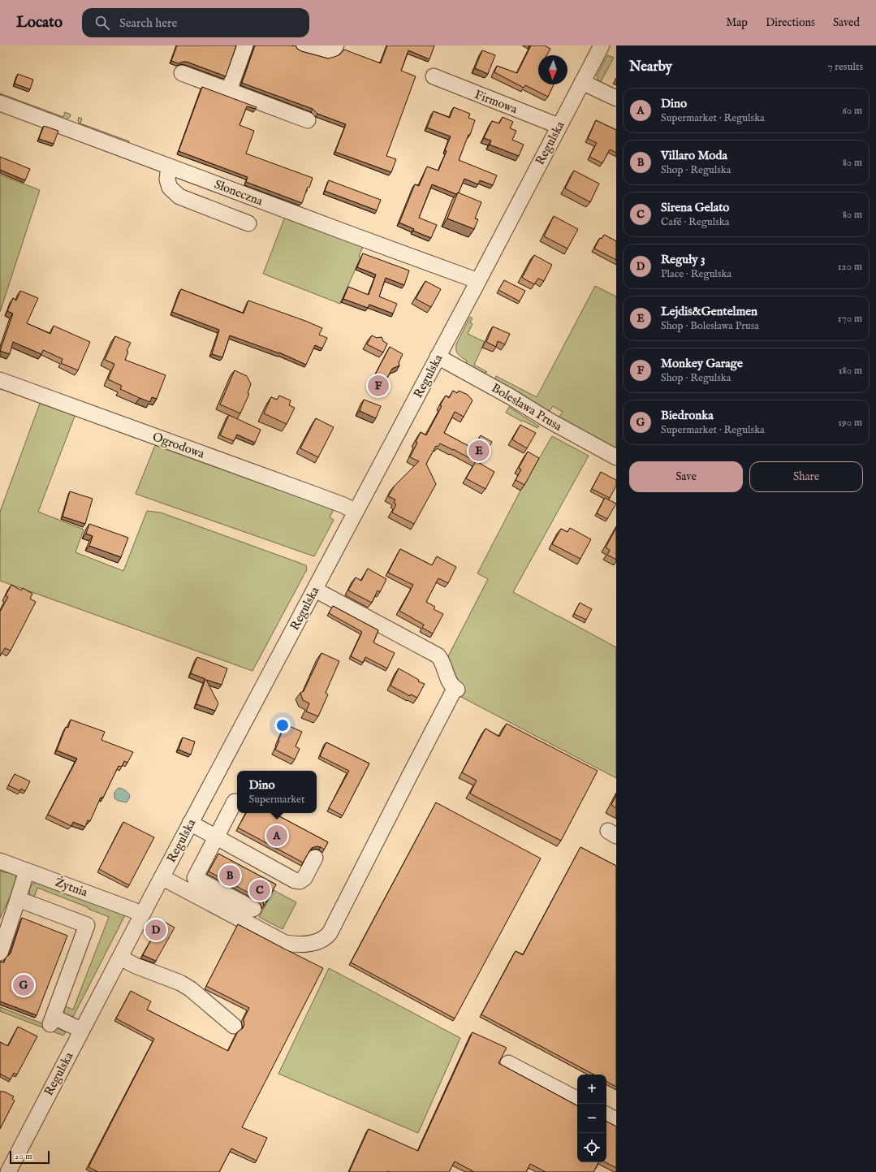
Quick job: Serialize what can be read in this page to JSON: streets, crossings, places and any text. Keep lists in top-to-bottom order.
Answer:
{
  "streets": {
    "street": [
      "Firmowa",
      "Regulska",
      "Słoneczna",
      "Bolesława Prusa",
      "Ogrodowa",
      "Żytnia"
    ]
  },
  "crossings": [
    ["Firmowa", "Regulska"],
    ["Regulska", "Słoneczna"],
    ["Regulska", "Bolesława Prusa"],
    ["Regulska", "Ogrodowa"],
    ["Regulska", "Żytnia"]
  ],
  "scale_bar": "20 m",
  "north": "bottom",
  "page": {
    "header": "Locato",
    "search": "Search here",
    "nav": ["Map", "Directions", "Saved"],
    "heading": ["Nearby", "7 results"],
    "list": [
      {
        "mark": "A",
        "name": "Dino",
        "note": "Supermarket · Regulska",
        "value": "60 m"
      },
      {
        "mark": "B",
        "name": "Villaro Moda",
        "note": "Shop · Regulska",
        "value": "80 m"
      },
      {
        "mark": "C",
        "name": "Sirena Gelato",
        "note": "Café · Regulska",
        "value": "80 m"
      },
      {
        "mark": "D",
        "name": "Reguły 3",
        "note": "Place · Regulska",
        "value": "120 m"
      },
      {
        "mark": "E",
        "name": "Lejdis&Gentelmen",
        "note": "Shop · Bolesława Prusa",
        "value": "170 m"
      },
      {
        "mark": "F",
        "name": "Monkey Garage",
        "note": "Shop · Regulska",
        "value": "180 m"
      },
      {
        "mark": "G",
        "name": "Biedronka",
        "note": "Supermarket · Regulska",
        "value": "190 m"
      }
    ],
    "pins": [
      "F",
      "E",
      "A",
      "B",
      "C",
      "D",
      "G"
    ],
    "buttons": ["Save", "Share"],
    "popup": ["Dino", "Supermarket"],
    "map_buttons": ["+", "−"],
    "scale": "20 m"
  }
}
